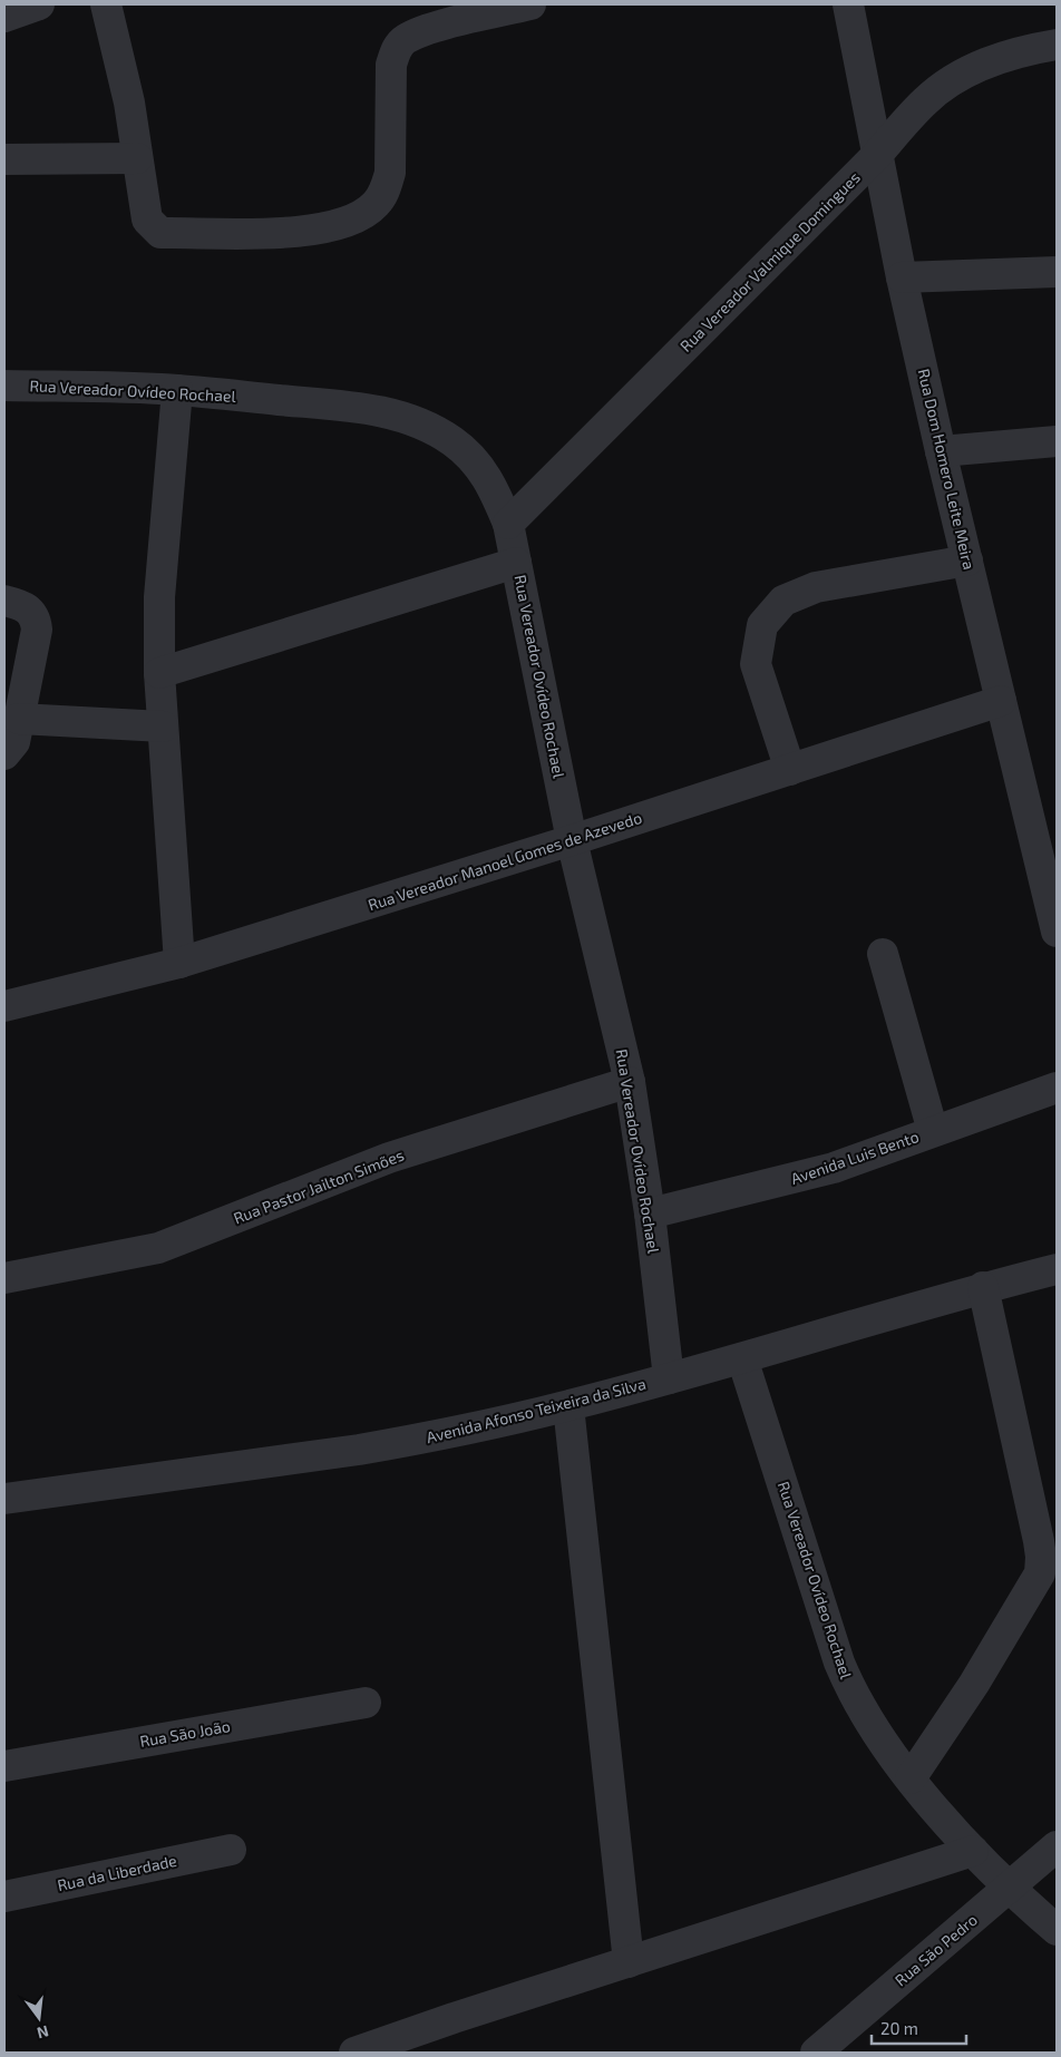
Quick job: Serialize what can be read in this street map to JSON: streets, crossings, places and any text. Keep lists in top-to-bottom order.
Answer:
{
  "streets": {
    "street": [
      "Rua Vereador Valmique Domingues",
      "Rua Vereador Ovídeo Rochael",
      "Rua Dom Homero Leite Meira",
      "Rua Vereador Manoel Gomes de Azevedo",
      "Avenida Luis Bento",
      "Rua Pastor Jailton Simões",
      "Avenida Afonso Teixeira da Silva",
      "Rua São João",
      "Rua da Liberdade",
      "Rua São Pedro"
    ]
  },
  "crossings": [
    ["Rua Vereador Valmique Domingues", "Rua Vereador Ovídeo Rochael"],
    ["Rua Vereador Valmique Domingues", "Rua Dom Homero Leite Meira"],
    ["Rua Vereador Ovídeo Rochael", "Rua Vereador Manoel Gomes de Azevedo"],
    ["Rua Vereador Ovídeo Rochael", "Avenida Luis Bento"],
    ["Rua Vereador Ovídeo Rochael", "Rua Pastor Jailton Simões"],
    ["Rua Vereador Ovídeo Rochael", "Avenida Afonso Teixeira da Silva"],
    ["Rua Vereador Ovídeo Rochael", "Rua São Pedro"],
    ["Rua Dom Homero Leite Meira", "Rua Vereador Manoel Gomes de Azevedo"]
  ],
  "scale_bar": "20 m",
  "north": "bottom"
}
